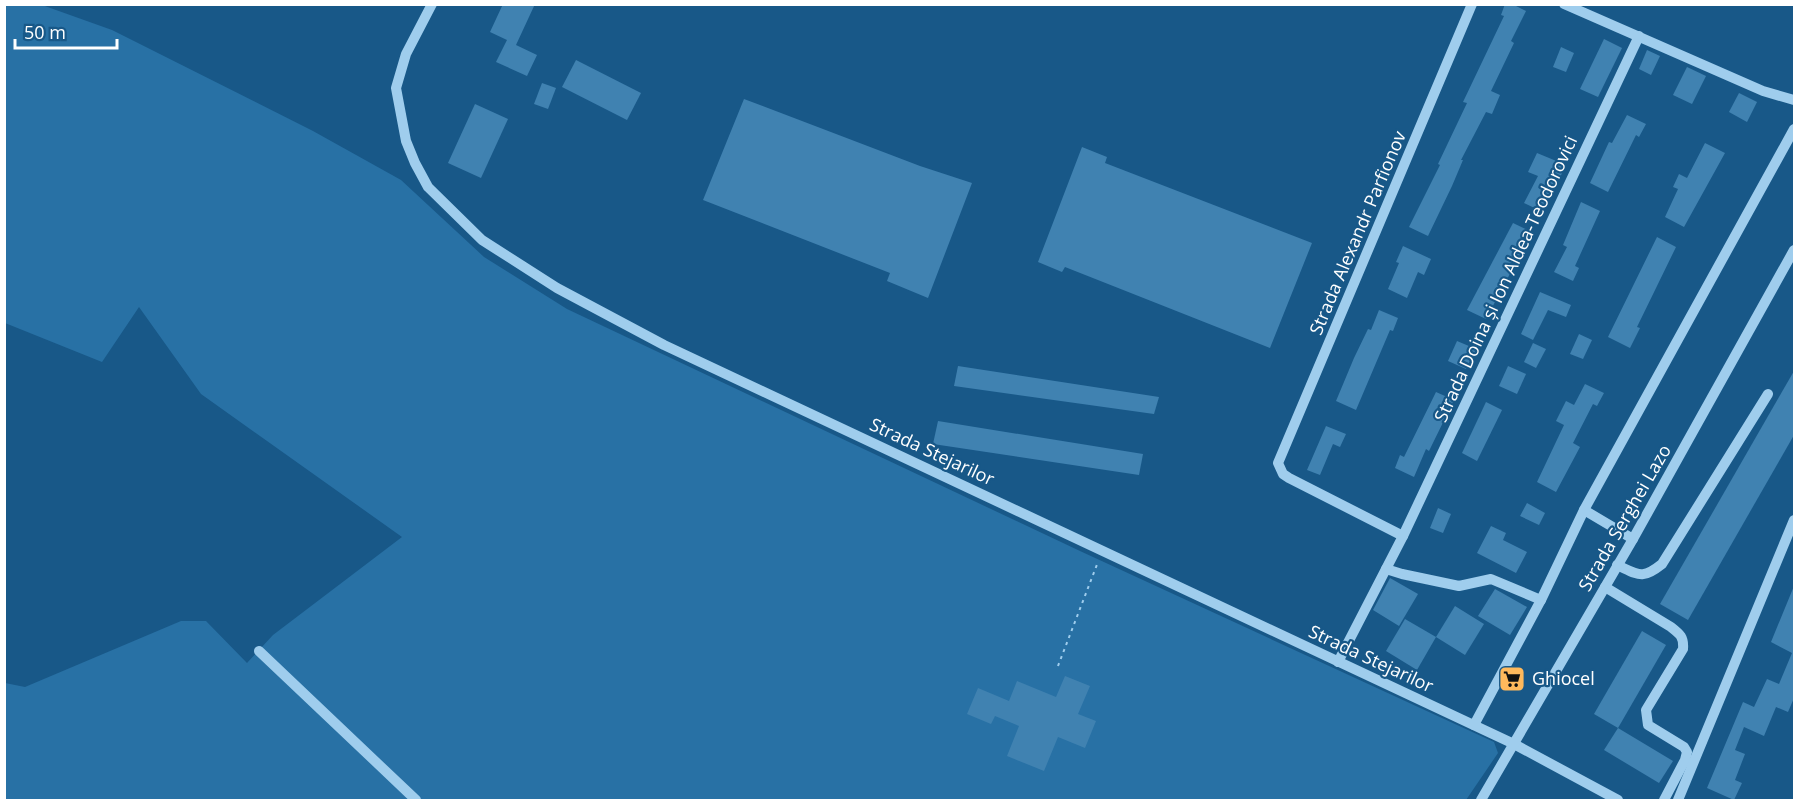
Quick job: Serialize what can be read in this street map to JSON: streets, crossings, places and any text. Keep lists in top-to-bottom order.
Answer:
{
  "streets": {
    "street": [
      "Strada Alexandr Parfionov",
      "Strada Doina și Ion Aldea-Teodorovici",
      "Strada Stejarilor",
      "Strada Serghei Lazo"
    ]
  },
  "crossings": [
    ["Strada Alexandr Parfionov", "Strada Doina și Ion Aldea-Teodorovici"],
    ["Strada Doina și Ion Aldea-Teodorovici", "Strada Stejarilor"],
    ["Strada Stejarilor", "Strada Serghei Lazo"]
  ],
  "places": {
    "supermarket": ["Ghiocel"]
  },
  "scale_bar": "50 m"
}
